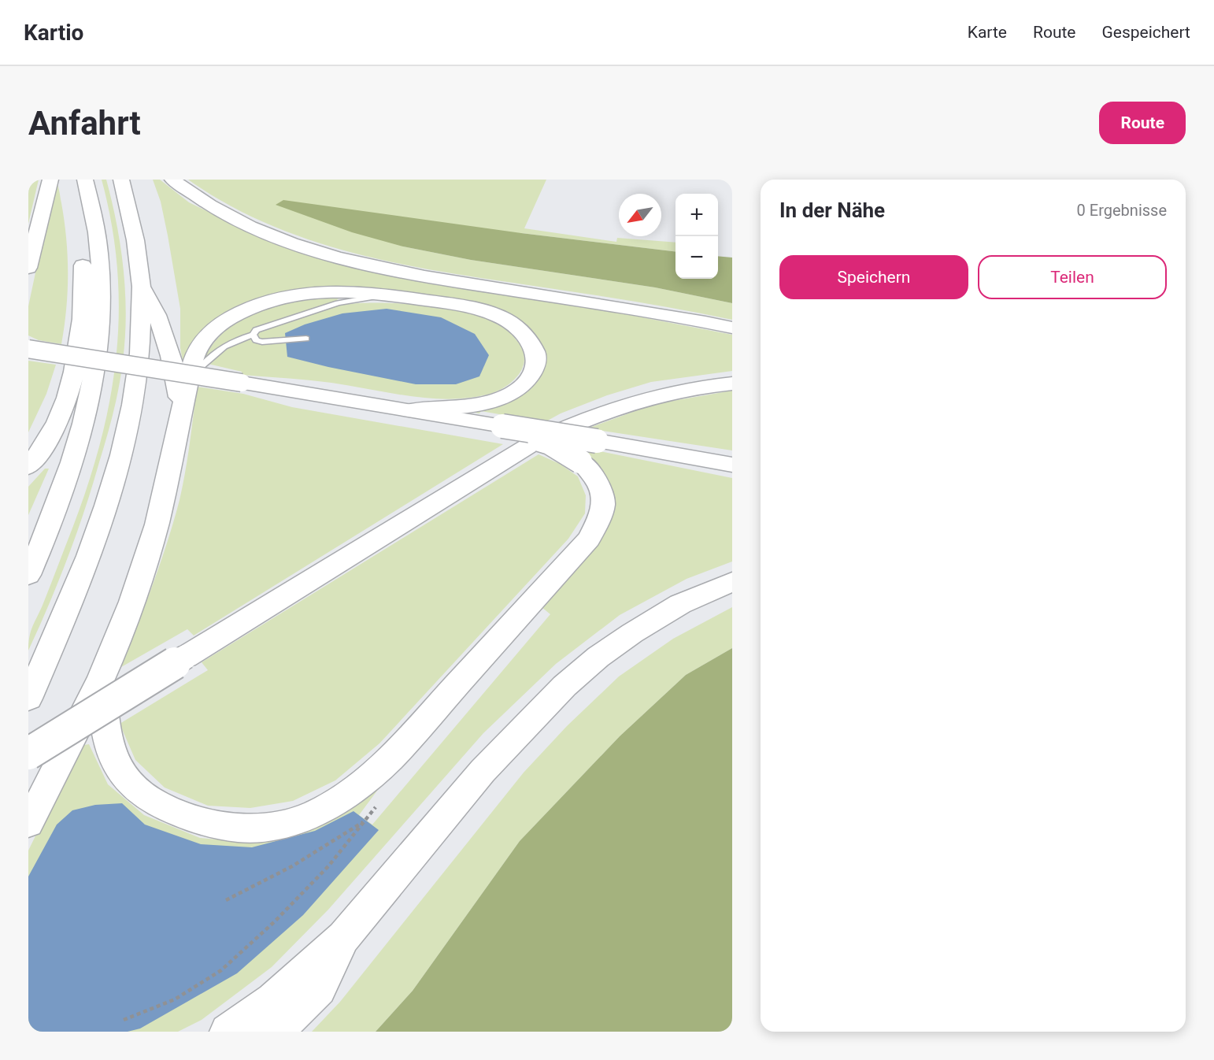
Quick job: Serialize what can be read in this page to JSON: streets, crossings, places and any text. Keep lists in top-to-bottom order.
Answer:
{
  "north": "bottom left",
  "page": {
    "header": "Kartio",
    "nav": ["Karte", "Route", "Gespeichert"],
    "buttons": [
      "Route",
      ["Speichern", "Teilen"]
    ],
    "title": "Anfahrt",
    "heading": ["In der Nähe", "0 Ergebnisse"],
    "map_buttons": ["+", "−"]
  }
}
